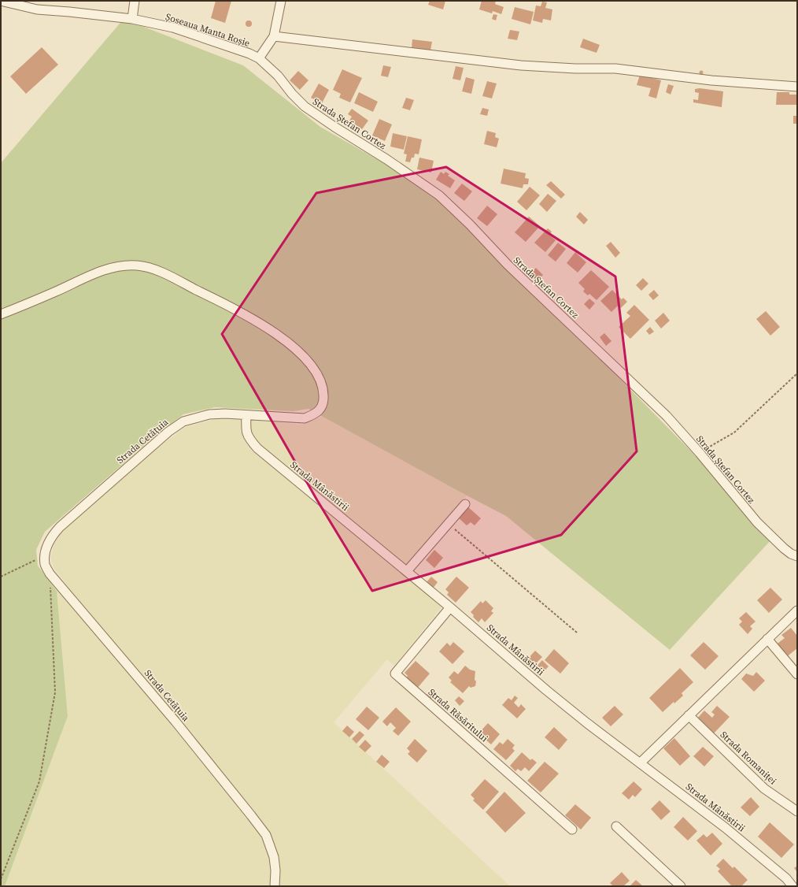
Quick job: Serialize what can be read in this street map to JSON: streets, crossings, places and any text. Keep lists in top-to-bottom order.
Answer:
{
  "streets": {
    "street": [
      "Șoseaua Manta Roșie",
      "Strada Ștefan Cortez",
      "Strada Cetățuia",
      "Strada Mânăstirii",
      "Strada Răsăritului",
      "Strada Romaniței"
    ]
  },
  "crossings": [
    ["Șoseaua Manta Roșie", "Strada Ștefan Cortez"],
    ["Strada Cetățuia", "Strada Mânăstirii"],
    ["Strada Mânăstirii", "Strada Răsăritului"]
  ]
}
